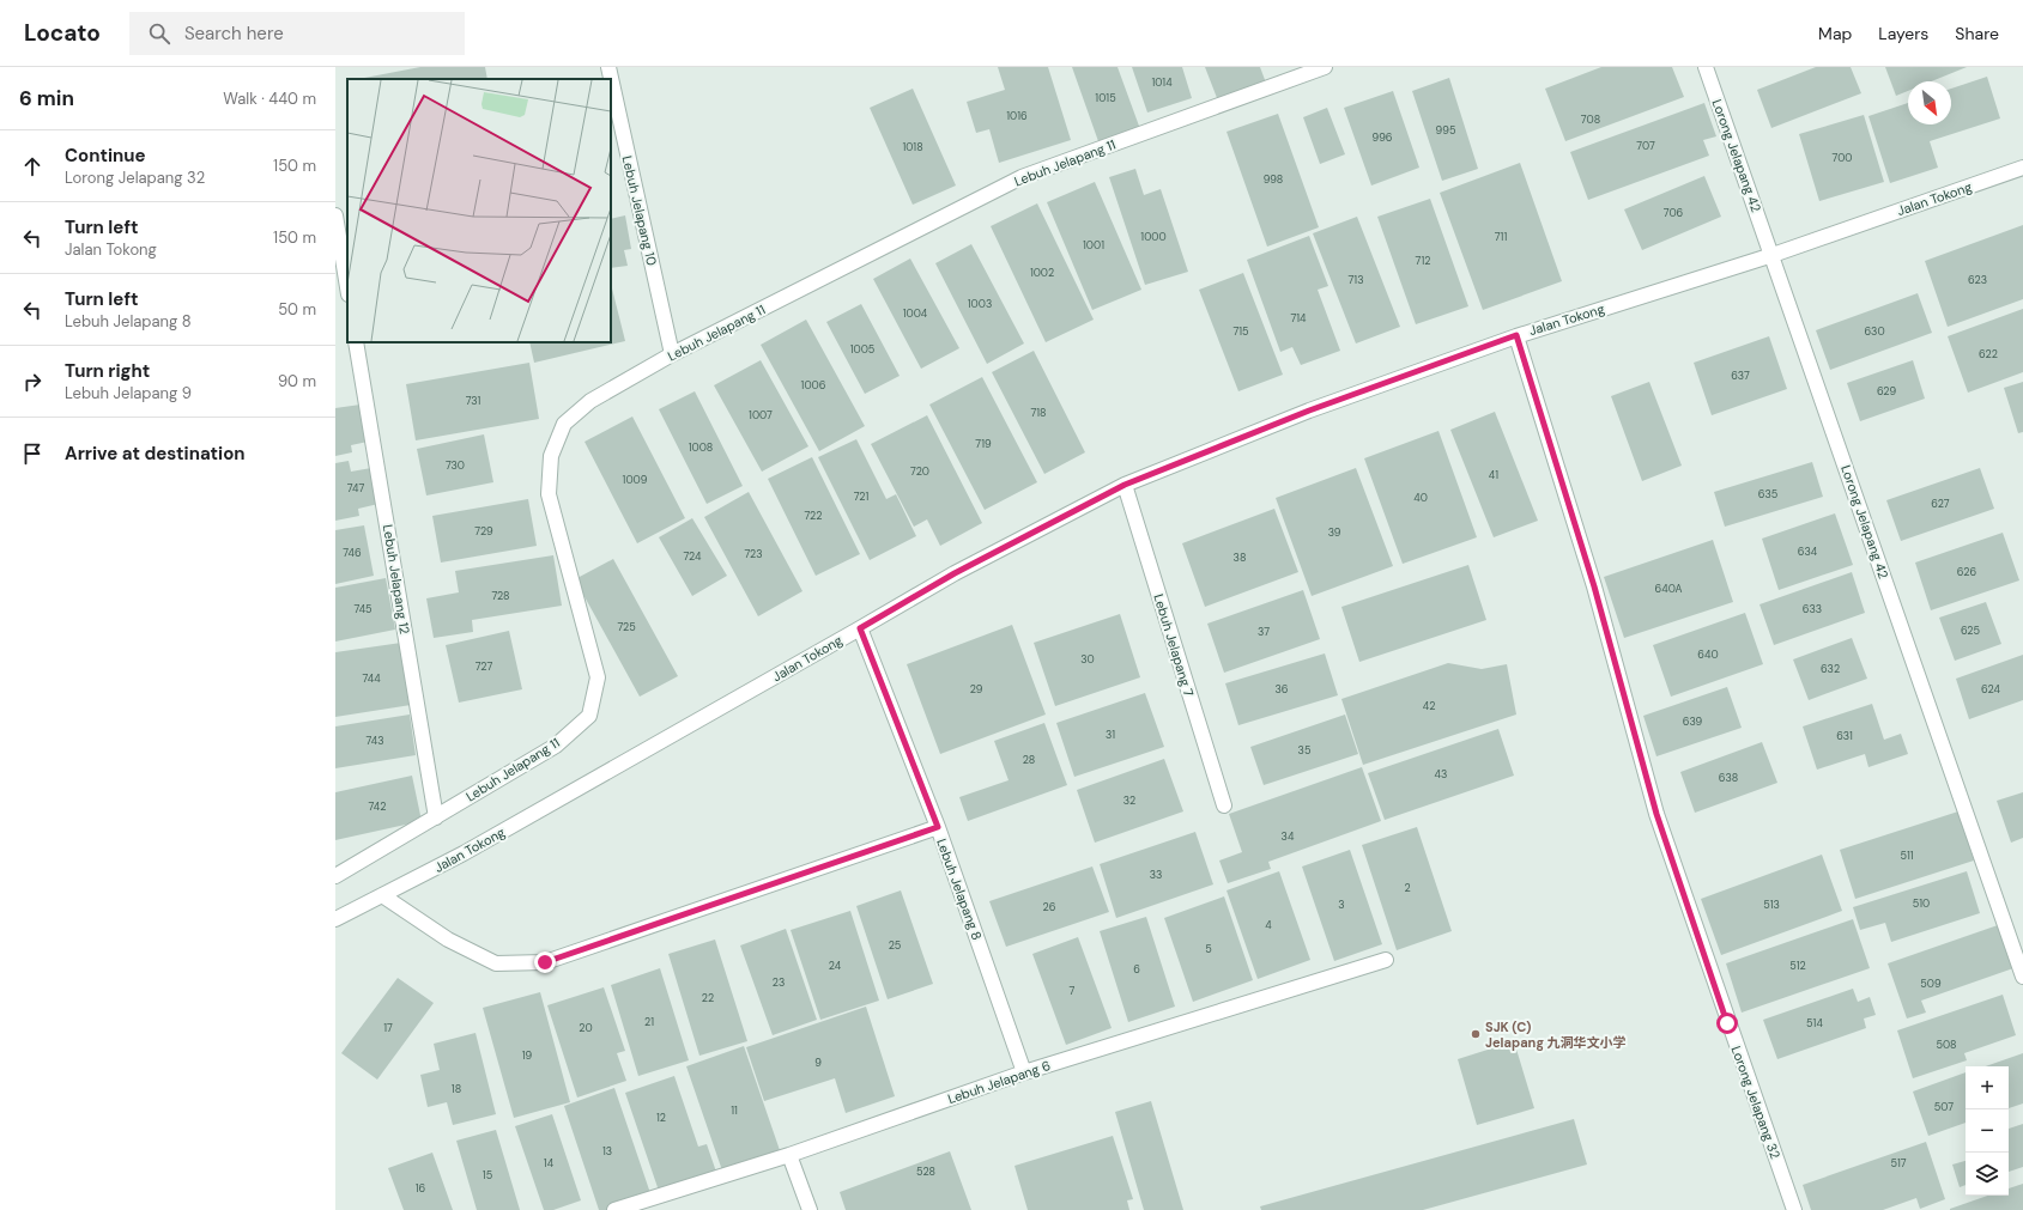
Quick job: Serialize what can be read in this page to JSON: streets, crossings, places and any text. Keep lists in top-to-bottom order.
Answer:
{
  "streets": {
    "street": [
      "Lorong Jelapang 42",
      "Lebuh Jelapang 11",
      "Jalan Tokong",
      "Lebuh Jelapang 10",
      "Lebuh Jelapang 12",
      "Lebuh Jelapang 7",
      "Lebuh Jelapang 8",
      "Lebuh Jelapang 6",
      "Lorong Jelapang 32"
    ]
  },
  "crossings": [
    ["Lorong Jelapang 42", "Jalan Tokong"],
    ["Lebuh Jelapang 11", "Lebuh Jelapang 10"],
    ["Lebuh Jelapang 11", "Lebuh Jelapang 12"],
    ["Jalan Tokong", "Lebuh Jelapang 7"],
    ["Jalan Tokong", "Lebuh Jelapang 8"],
    ["Jalan Tokong", "Lorong Jelapang 32"],
    ["Lebuh Jelapang 8", "Lebuh Jelapang 6"]
  ],
  "places": ["SJK (C) Jelapang 九洞华文小学"],
  "house_numbers": [
    "1014",
    "1015",
    "1016",
    "708",
    "995",
    "996",
    "707",
    "1018",
    "700",
    "998",
    "706",
    "1000",
    "711",
    "1001",
    "712",
    "1002",
    "713",
    "623",
    "1003",
    "1004",
    "714",
    "715",
    "630",
    "1005",
    "622",
    "637",
    "1006",
    "629",
    "731",
    "718",
    "1007",
    "719",
    "1008",
    "730",
    "720",
    "41",
    "1009",
    "747",
    "635",
    "721",
    "40",
    "627",
    "722",
    "729",
    "39",
    "634",
    "746",
    "723",
    "724",
    "38",
    "626",
    "640A",
    "728",
    "745",
    "633",
    "725",
    "625",
    "37",
    "640",
    "30",
    "727",
    "632",
    "744",
    "29",
    "36",
    "624",
    "42",
    "639",
    "31",
    "631",
    "743",
    "35",
    "28",
    "43",
    "638",
    "32",
    "742",
    "34",
    "511",
    "33",
    "2",
    "510",
    "3",
    "513",
    "26",
    "4",
    "25",
    "5",
    "24",
    "512",
    "6",
    "23",
    "509",
    "7",
    "22",
    "21",
    "514",
    "17",
    "20",
    "508",
    "19",
    "9",
    "18",
    "507",
    "11",
    "12",
    "13",
    "14",
    "517",
    "528",
    "15",
    "16"
  ],
  "north": "bottom right",
  "page": {
    "header": "Locato",
    "search": "Search here",
    "nav": ["Map", "Layers", "Share"],
    "heading": ["6 min", "Walk · 440 m"],
    "list": [
      ["Continue", "Lorong Jelapang 32", "150 m"],
      ["Turn left", "Jalan Tokong", "150 m"],
      ["Turn left", "Lebuh Jelapang 8", "50 m"],
      ["Turn right", "Lebuh Jelapang 9", "90 m"],
      "Arrive at destination"
    ],
    "map_buttons": ["+", "−"]
  }
}
